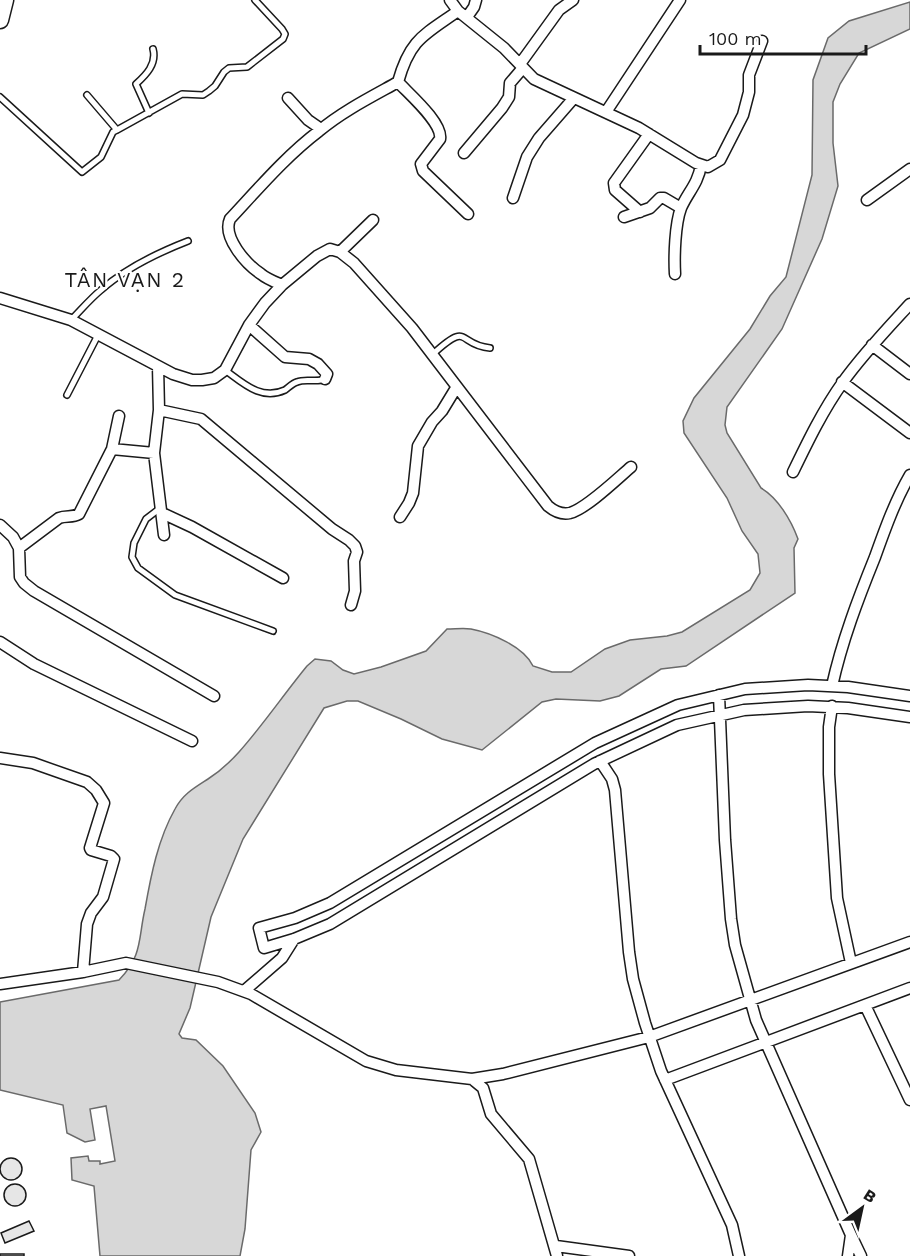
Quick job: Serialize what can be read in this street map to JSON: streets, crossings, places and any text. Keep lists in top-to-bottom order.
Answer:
{
  "districts": ["TÂN VẠN 2"],
  "scale_bar": "100 m",
  "north": "top right"
}
